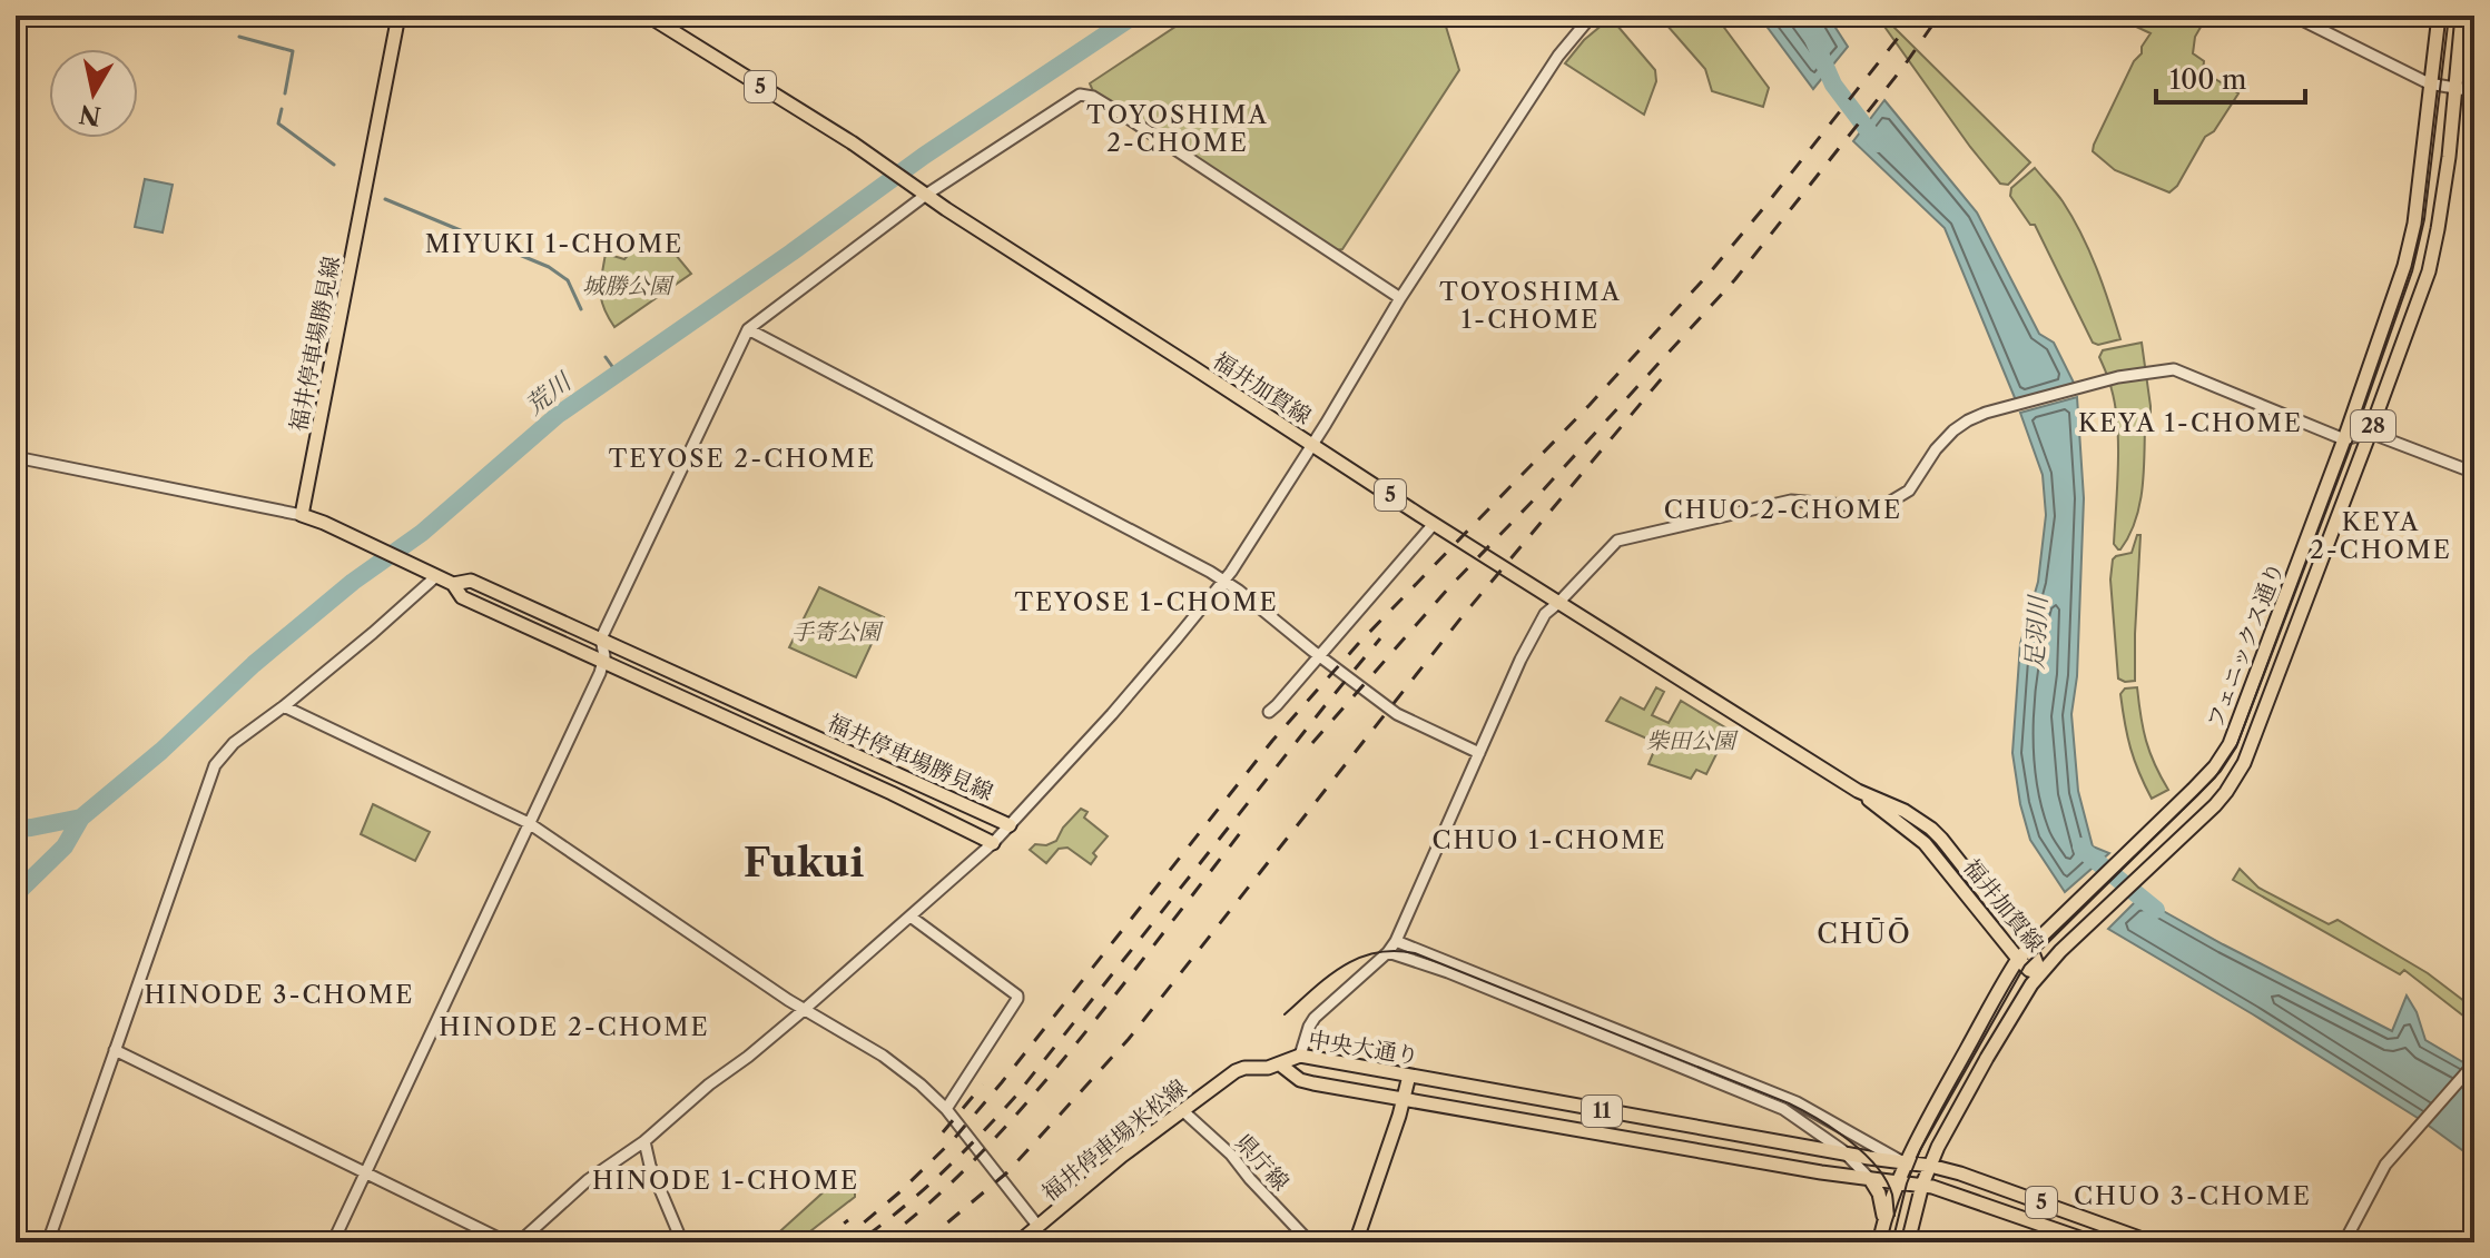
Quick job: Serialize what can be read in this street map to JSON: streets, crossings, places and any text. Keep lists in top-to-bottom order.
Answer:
{
  "streets": {
    "main road": [
      "5",
      "福井停車場勝見線",
      "福井加賀線",
      "28",
      "フェニックス通り",
      "中央大通り",
      "11",
      "福井停車場米松線"
    ],
    "street": ["県庁線"]
  },
  "crossings": [
    ["福井加賀線", "フェニックス通り"],
    ["フェニックス通り", "中央大通り"],
    ["中央大通り", "福井停車場米松線"],
    ["福井停車場米松線", "県庁線"]
  ],
  "districts": [
    "TOYOSHIMA 2-CHOME",
    "MIYUKI 1-CHOME",
    "TOYOSHIMA 1-CHOME",
    "KEYA 1-CHOME",
    "TEYOSE 2-CHOME",
    "CHUO 2-CHOME",
    "KEYA 2-CHOME",
    "TEYOSE 1-CHOME",
    "CHUO 1-CHOME",
    "Fukui",
    "CHŪŌ",
    "HINODE 3-CHOME",
    "HINODE 2-CHOME",
    "HINODE 1-CHOME",
    "CHUO 3-CHOME"
  ],
  "water": ["荒川", "足羽川"],
  "parks": ["城勝公園", "手寄公園", "柴田公園"],
  "scale_bar": "100 m",
  "north": "bottom"
}
